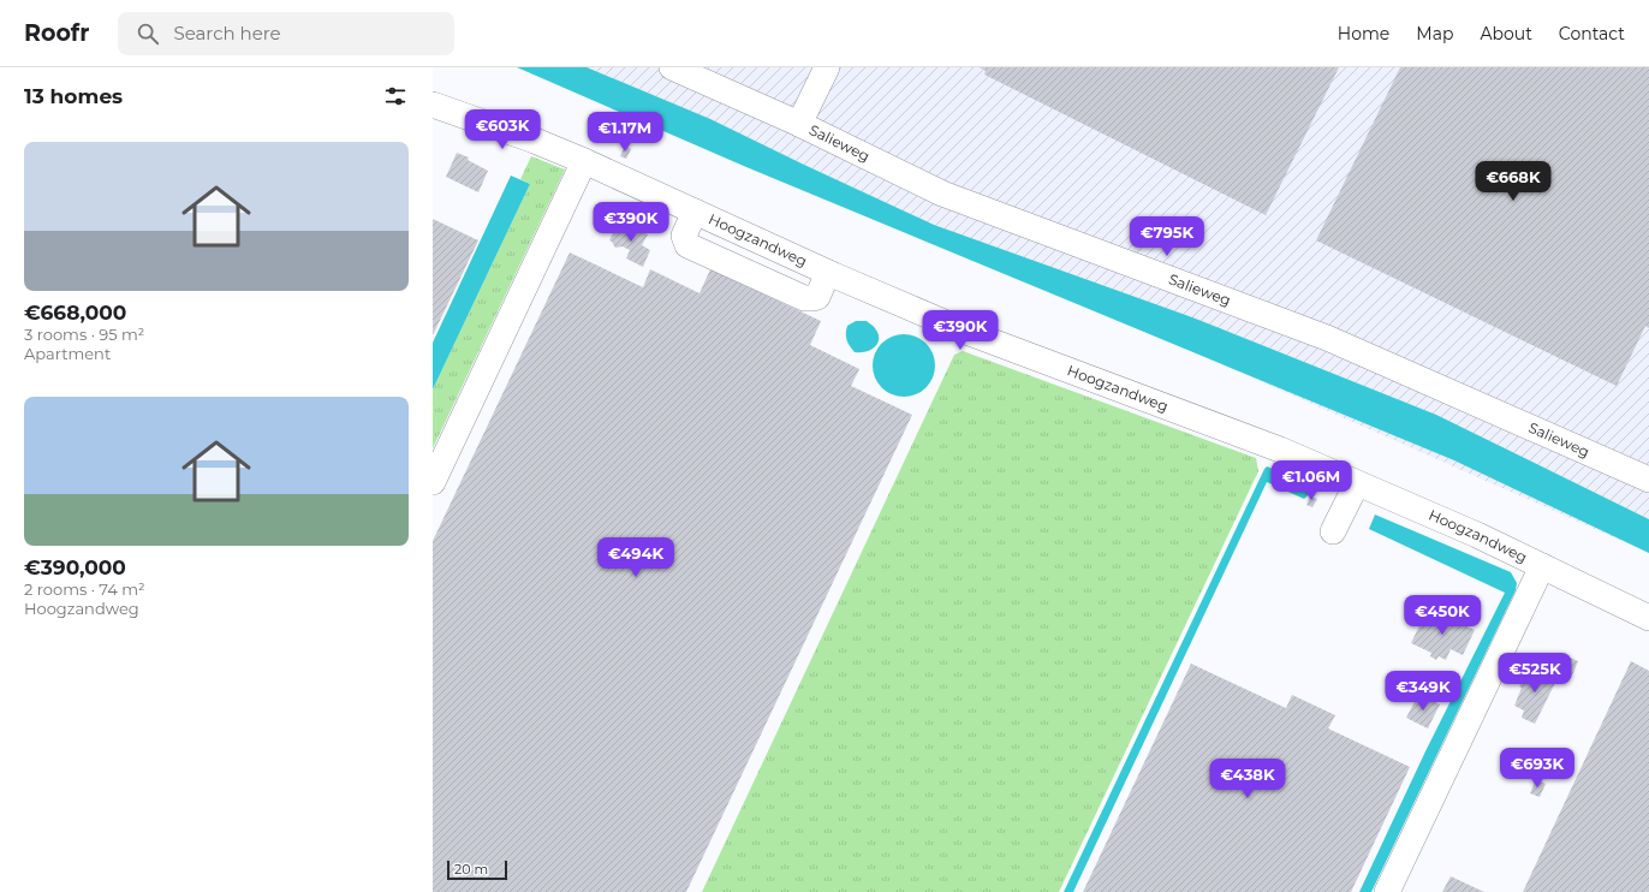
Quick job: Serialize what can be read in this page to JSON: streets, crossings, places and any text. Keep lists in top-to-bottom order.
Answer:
{
  "streets": {
    "street": ["Salieweg", "Hoogzandweg"]
  },
  "scale_bar": "20 m",
  "page": {
    "header": "Roofr",
    "search": "Search here",
    "nav": [
      "Home",
      "Map",
      "About",
      "Contact"
    ],
    "heading": "13 homes",
    "price": [
      "€603K",
      "€1.17M",
      "€668K",
      "€390K",
      "€795K",
      "€390K",
      "€1.06M",
      "€494K",
      "€450K",
      "€525K",
      "€349K",
      "€693K",
      "€438K"
    ],
    "list": [
      {
        "name": "€668,000",
        "note": "3 rooms · 95 m² · Apartment"
      },
      {
        "name": "€390,000",
        "note": "2 rooms · 74 m² · Hoogzandweg"
      }
    ],
    "scale": "20 m"
  }
}
